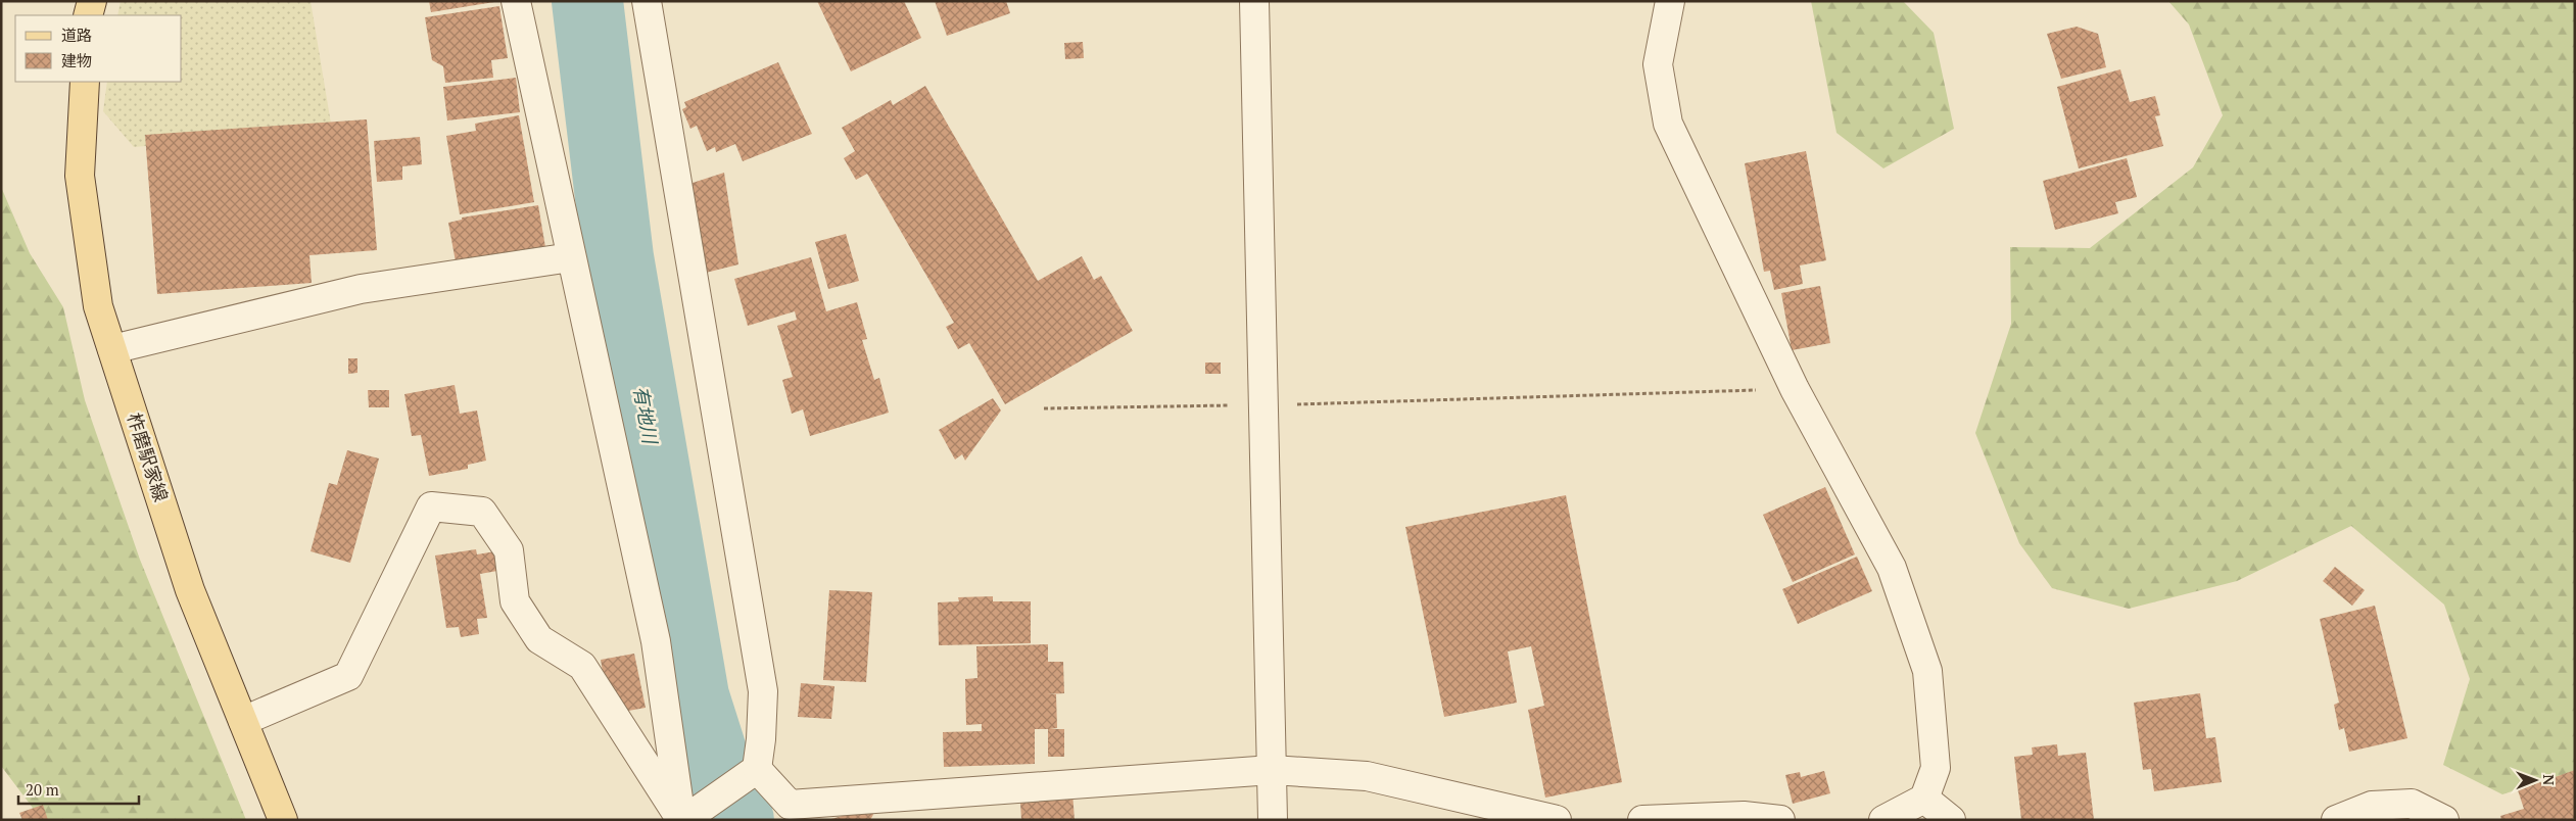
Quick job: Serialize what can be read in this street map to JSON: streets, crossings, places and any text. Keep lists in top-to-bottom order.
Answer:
{
  "streets": {
    "main road": ["柞磨駅家線"]
  },
  "water": ["有地川"],
  "legend": ["道路", "建物"],
  "scale_bar": "20 m",
  "north": "right"
}
